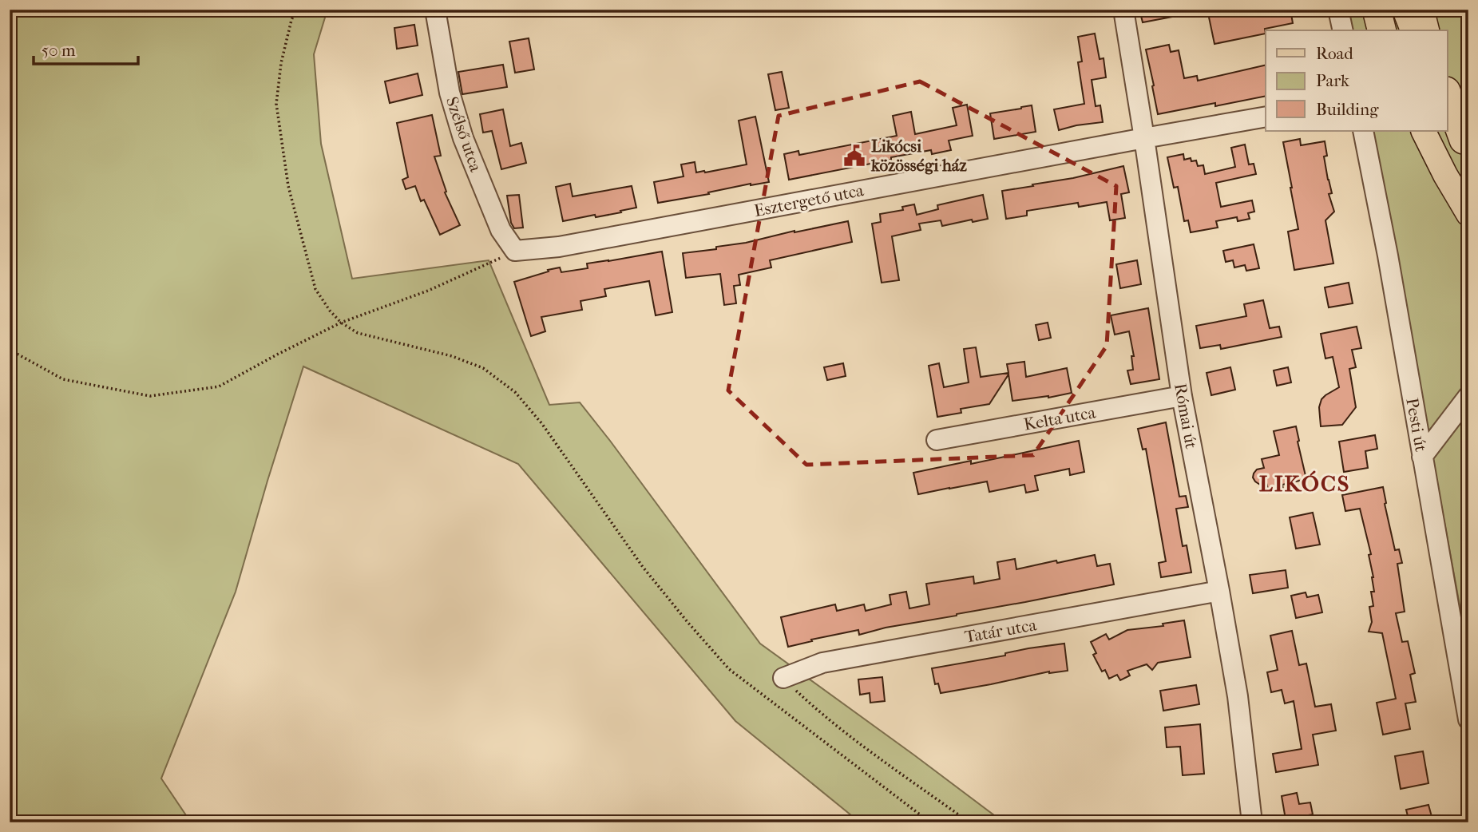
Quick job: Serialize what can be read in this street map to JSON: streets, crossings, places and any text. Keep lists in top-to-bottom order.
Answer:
{
  "streets": {
    "street": [
      "Szélső utca",
      "Esztergető utca",
      "Római út",
      "Kelta utca",
      "Pesti út",
      "Tatár utca"
    ]
  },
  "crossings": [
    ["Szélső utca", "Esztergető utca"],
    ["Esztergető utca", "Római út"],
    ["Római út", "Kelta utca"],
    ["Római út", "Tatár utca"]
  ],
  "districts": ["LIKÓCS"],
  "places": {
    "public building": ["Likócsi közösségi ház"]
  },
  "legend": ["Road", "Park", "Building"],
  "scale_bar": "50 m"
}
